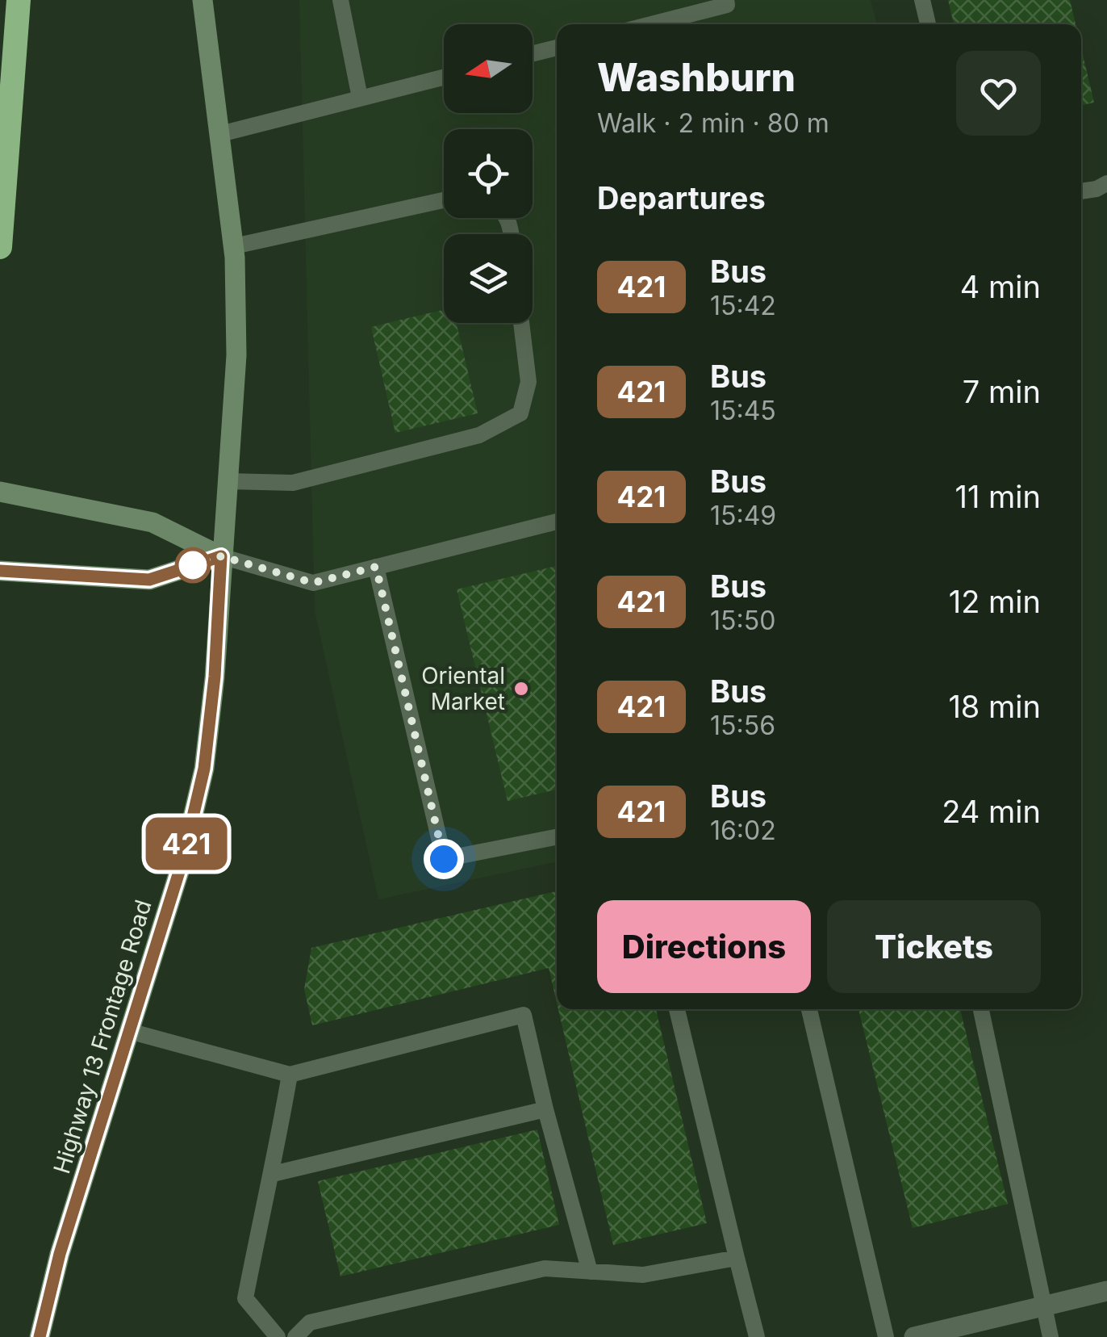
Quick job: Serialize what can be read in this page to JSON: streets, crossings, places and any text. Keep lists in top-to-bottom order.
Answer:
{
  "streets": {
    "street": ["Highway 13 Frontage Road"]
  },
  "places": ["Oriental Market"],
  "lines": ["bus line 421"],
  "north": "left",
  "page": {
    "on_map": "421",
    "heading": [
      ["Washburn", "Walk · 2 min · 80 m"],
      "Departures"
    ],
    "list": [
      {
        "mark": "421",
        "name": "Bus",
        "note": "15:42",
        "value": "4 min"
      },
      {
        "mark": "421",
        "name": "Bus",
        "note": "15:45",
        "value": "7 min"
      },
      {
        "mark": "421",
        "name": "Bus",
        "note": "15:49",
        "value": "11 min"
      },
      {
        "mark": "421",
        "name": "Bus",
        "note": "15:50",
        "value": "12 min"
      },
      {
        "mark": "421",
        "name": "Bus",
        "note": "15:56",
        "value": "18 min"
      },
      {
        "mark": "421",
        "name": "Bus",
        "note": "16:02",
        "value": "24 min"
      }
    ],
    "buttons": ["Directions", "Tickets"]
  }
}
